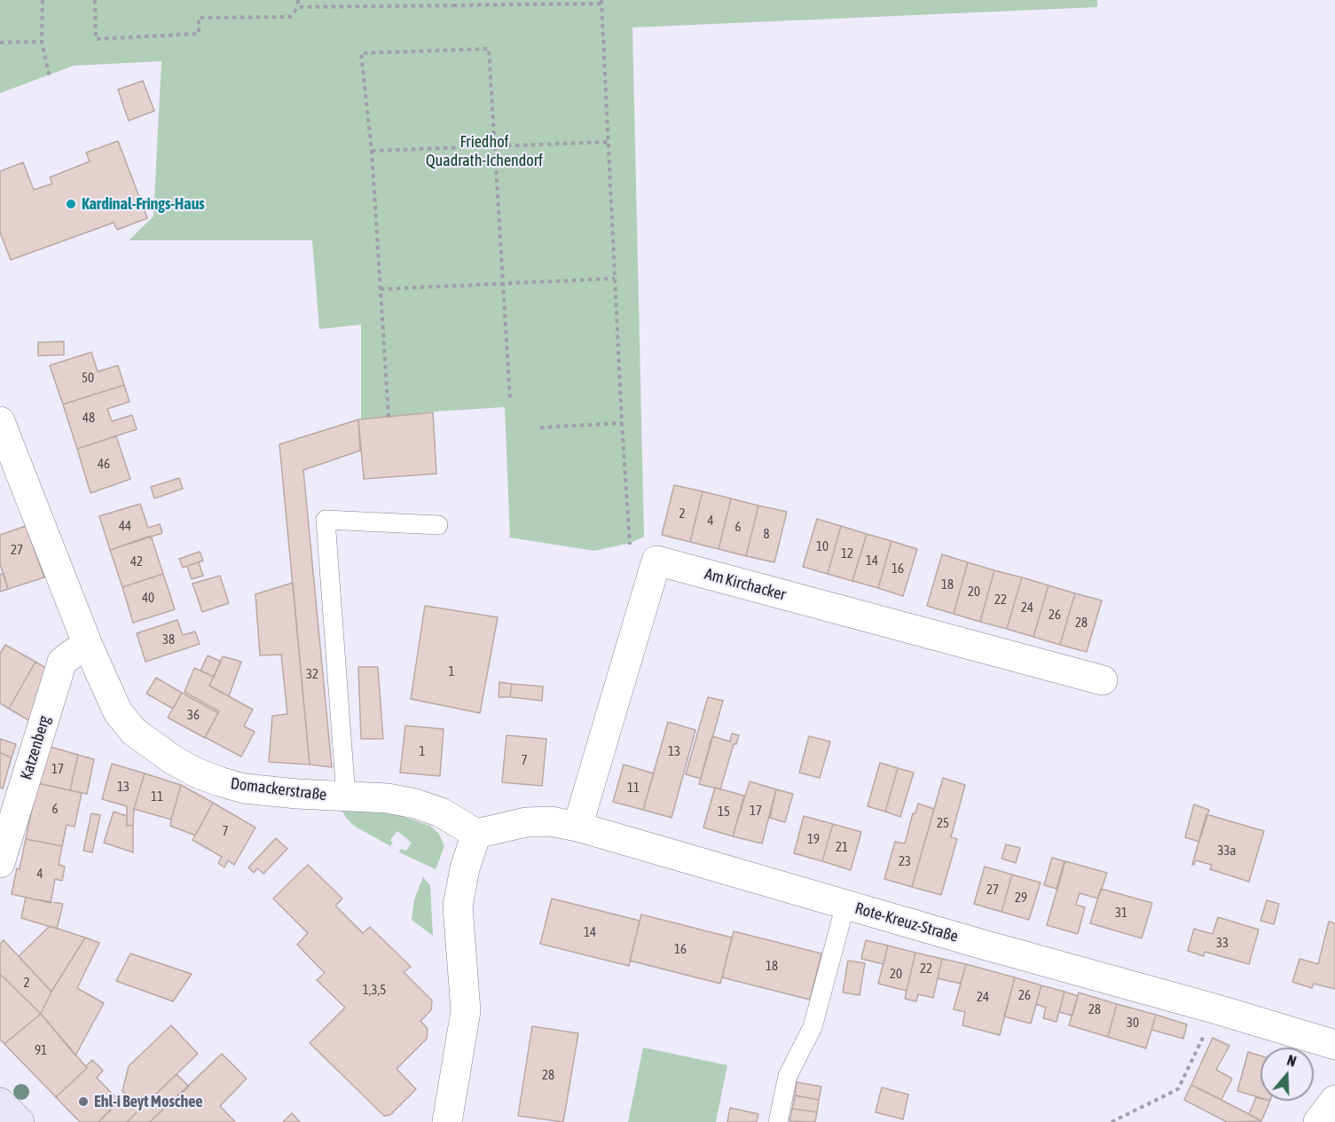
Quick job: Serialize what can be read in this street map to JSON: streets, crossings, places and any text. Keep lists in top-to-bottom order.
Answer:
{
  "streets": {
    "street": [
      "Am Kirchacker",
      "Katzenberg",
      "Domackerstraße",
      "Rote-Kreuz-Straße"
    ]
  },
  "crossings": [
    ["Katzenberg", "Domackerstraße"],
    ["Domackerstraße", "Rote-Kreuz-Straße"]
  ],
  "parks": ["Friedhof Quadrath-Ichendorf"],
  "places": ["Kardinal-Frings-Haus", "Ehl-i Beyt Moschee"],
  "house_numbers": [
    "50",
    "48",
    "46",
    "2",
    "4",
    "44",
    "6",
    "8",
    "10",
    "27",
    "12",
    "14",
    "42",
    "16",
    "18",
    "20",
    "40",
    "22",
    "24",
    "26",
    "28",
    "38",
    "1",
    "32",
    "36",
    "1",
    "13",
    "7",
    "17",
    "13",
    "11",
    "11",
    "6",
    "17",
    "15",
    "25",
    "7",
    "19",
    "21",
    "33a",
    "23",
    "4",
    "27",
    "29",
    "31",
    "14",
    "33",
    "16",
    "18",
    "22",
    "20",
    "2",
    "1,3,5",
    "26",
    "24",
    "28",
    "30",
    "91",
    "28"
  ],
  "north": "top"
}
